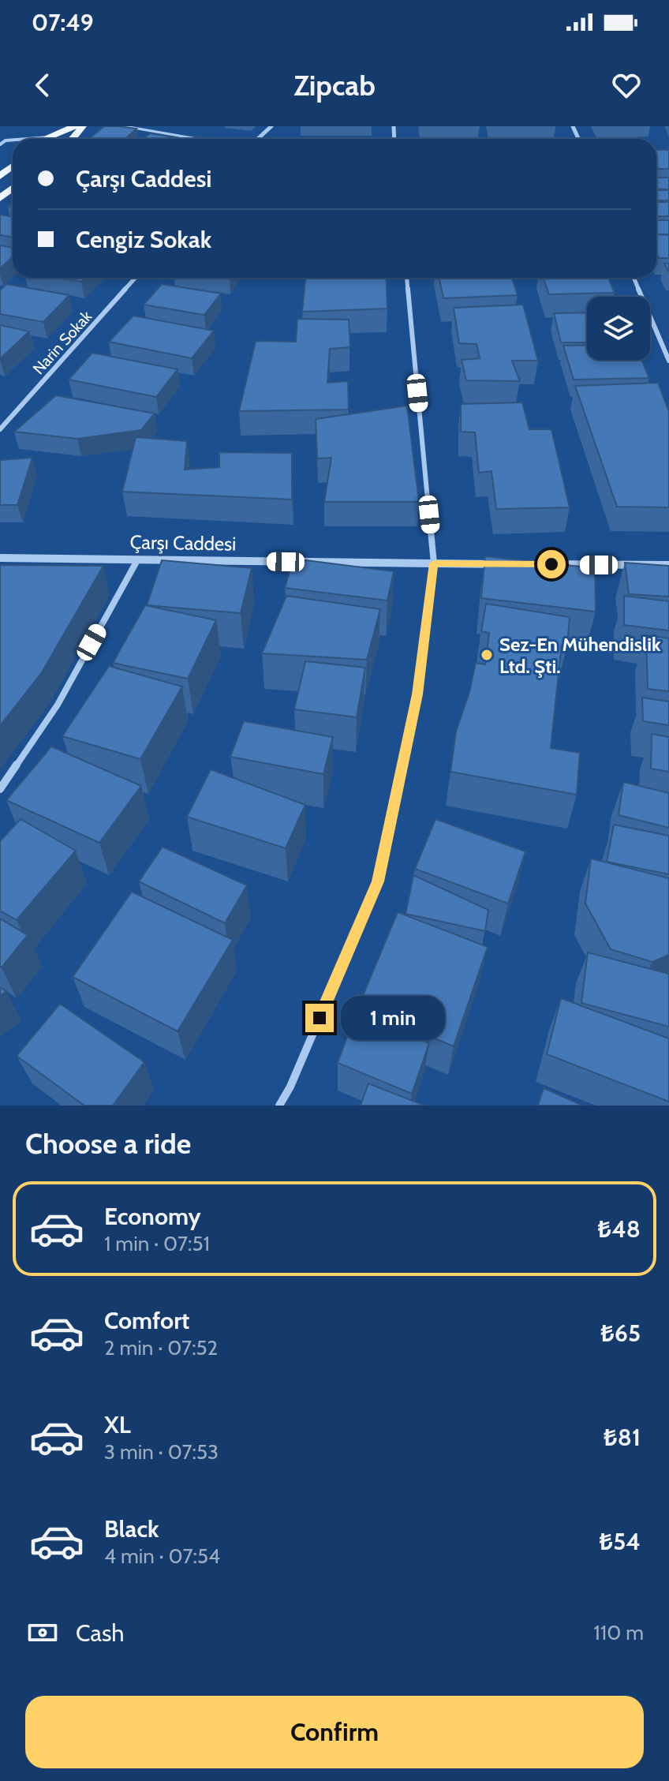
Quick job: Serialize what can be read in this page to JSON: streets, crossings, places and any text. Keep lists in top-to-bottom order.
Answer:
{
  "streets": {
    "street": ["Narin Sokak", "Çarşı Caddesi"]
  },
  "places": ["Sez-En Mühendislik Ltd. Şti."],
  "page": {
    "status": "07:49",
    "header": "Zipcab",
    "banner": ["Çarşı Caddesi", "Cengiz Sokak"],
    "bubble": "1 min",
    "heading": "Choose a ride",
    "list": [
      {
        "name": "Economy",
        "note": "1 min · 07:51",
        "value": "₺48"
      },
      {
        "name": "Comfort",
        "note": "2 min · 07:52",
        "value": "₺65"
      },
      {
        "name": "XL",
        "note": "3 min · 07:53",
        "value": "₺81"
      },
      {
        "name": "Black",
        "note": "4 min · 07:54",
        "value": "₺54"
      }
    ],
    "pay": ["Cash", "110 m"],
    "buttons": "Confirm"
  }
}
